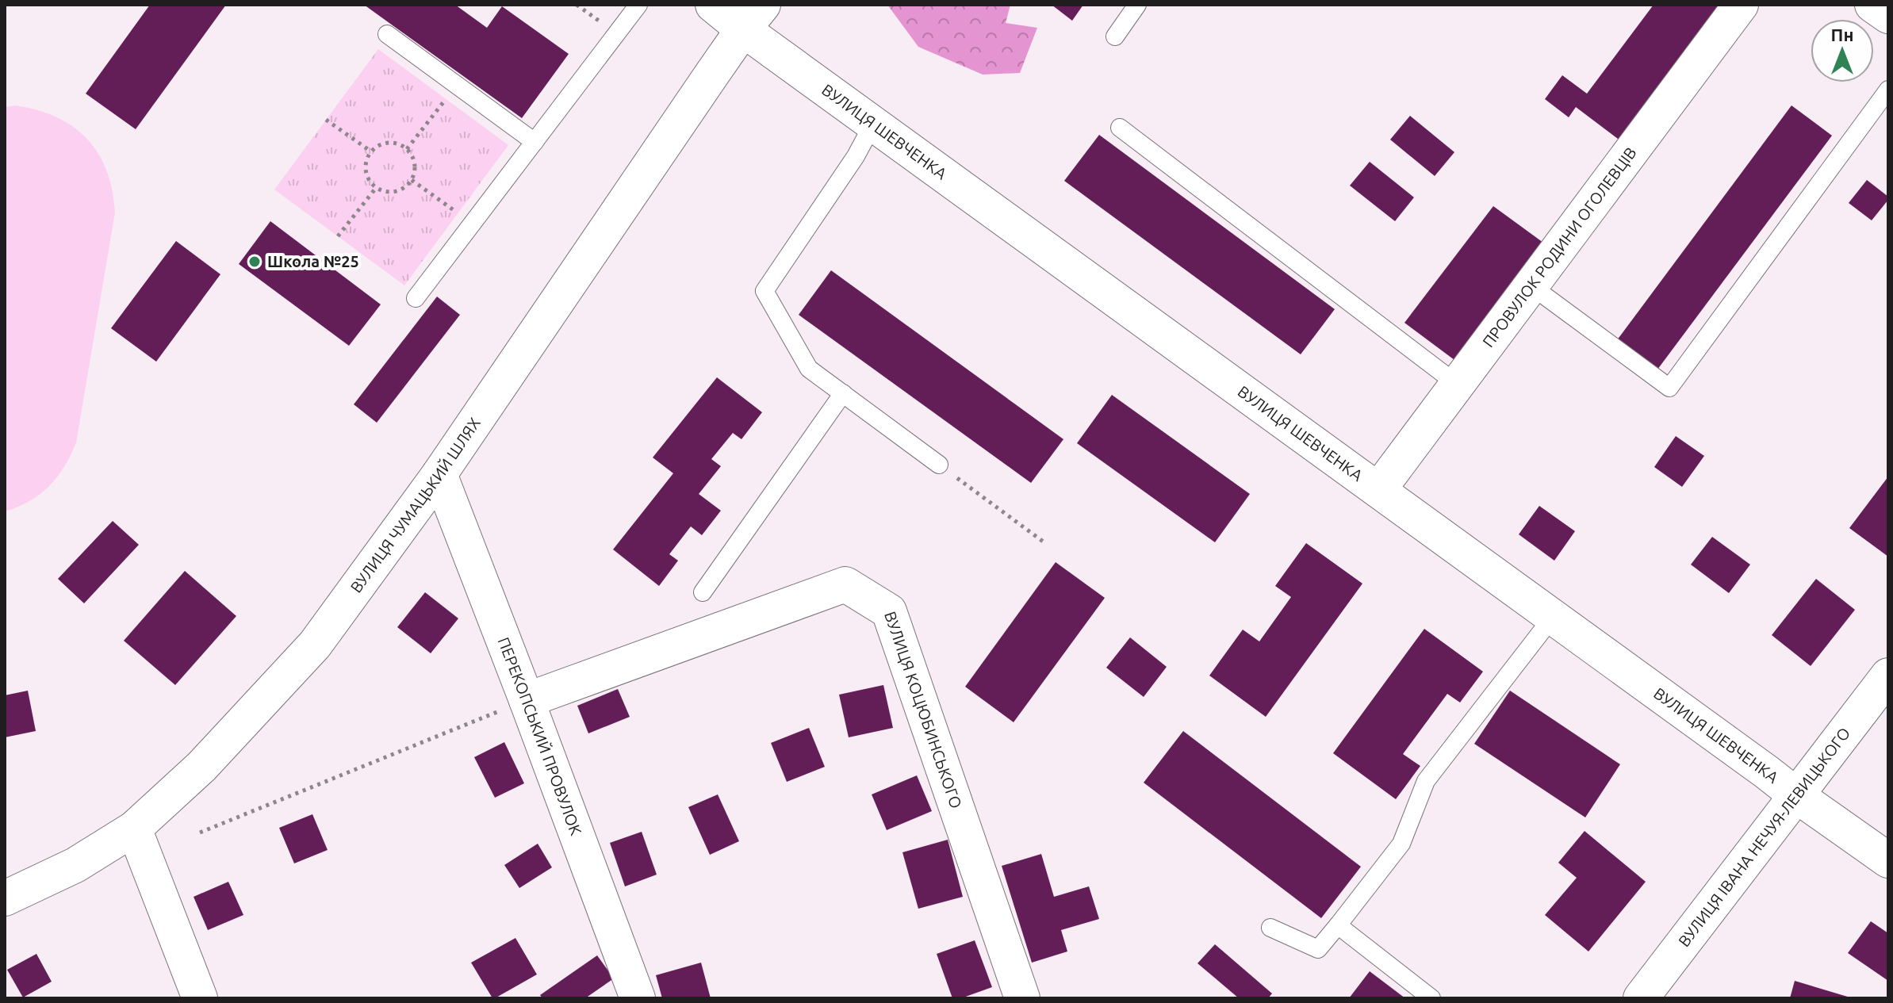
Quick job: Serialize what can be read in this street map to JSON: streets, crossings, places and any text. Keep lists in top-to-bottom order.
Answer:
{
  "streets": {
    "street": [
      "ВУЛИЦЯ ШЕВЧЕНКА",
      "ПРОВУЛОК РОДИНИ ОГОЛЕВЦІВ",
      "ВУЛИЦЯ ЧУМАЦЬКИЙ ШЛЯХ",
      "ВУЛИЦЯ КОЦЮБИНСЬКОГО",
      "ПЕРЕКОПСЬКИЙ ПРОВУЛОК",
      "ВУЛИЦЯ ІВАНА НЕЧУЯ-ЛЕВИЦЬКОГО"
    ]
  },
  "crossings": [
    ["ВУЛИЦЯ ШЕВЧЕНКА", "ПРОВУЛОК РОДИНИ ОГОЛЕВЦІВ"],
    ["ВУЛИЦЯ ШЕВЧЕНКА", "ВУЛИЦЯ ЧУМАЦЬКИЙ ШЛЯХ"],
    ["ВУЛИЦЯ ШЕВЧЕНКА", "ВУЛИЦЯ ІВАНА НЕЧУЯ-ЛЕВИЦЬКОГО"],
    ["ВУЛИЦЯ ЧУМАЦЬКИЙ ШЛЯХ", "ПЕРЕКОПСЬКИЙ ПРОВУЛОК"],
    ["ВУЛИЦЯ КОЦЮБИНСЬКОГО", "ПЕРЕКОПСЬКИЙ ПРОВУЛОК"]
  ],
  "places": ["Школа №25"],
  "north": "top"
}
